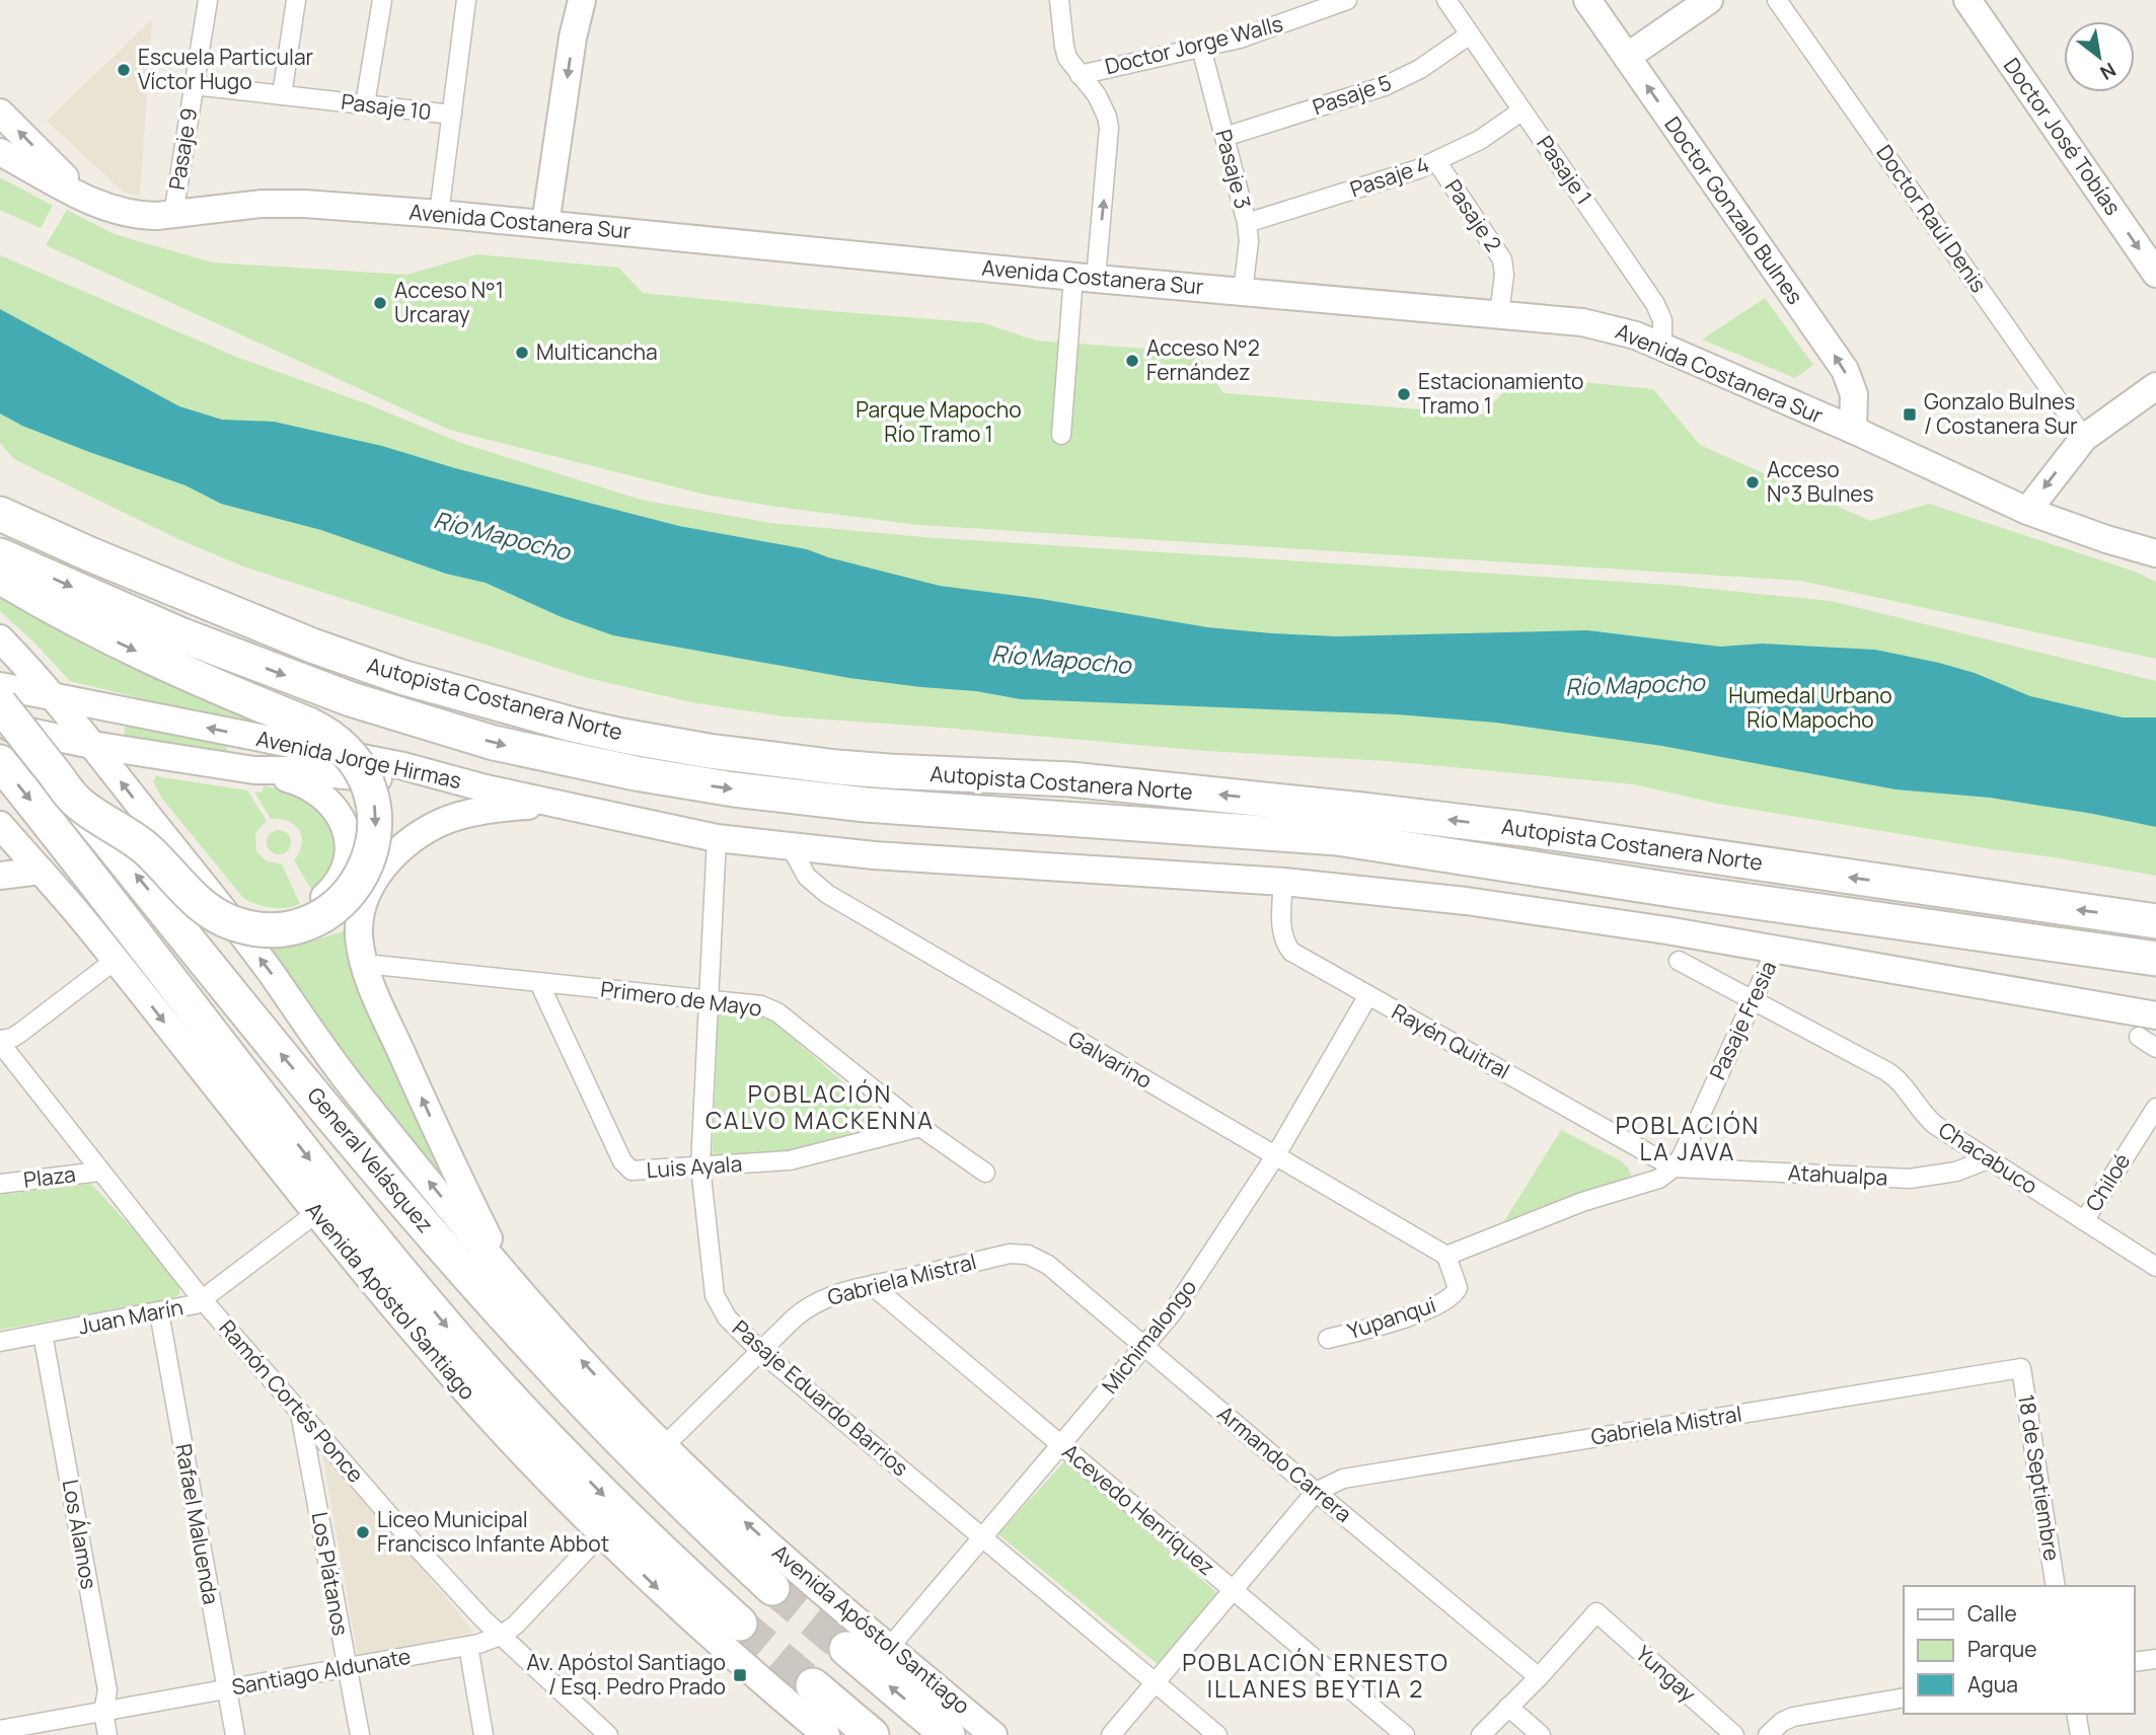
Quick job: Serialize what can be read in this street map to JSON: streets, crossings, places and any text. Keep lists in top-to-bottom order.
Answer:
{
  "streets": {
    "highway": ["Autopista Costanera Norte", "General Velásquez"],
    "main road": [
      "Doctor José Tobías",
      "Doctor Gonzalo Bulnes",
      "Avenida Costanera Sur",
      "Avenida Jorge Hirmas",
      "Avenida Apóstol Santiago"
    ],
    "street": [
      "Doctor Jorge Walls",
      "Pasaje 5",
      "Pasaje 10",
      "Pasaje 9",
      "Pasaje 3",
      "Pasaje 1",
      "Pasaje 4",
      "Pasaje 2",
      "Doctor Raúl Denis",
      "Primero de Mayo",
      "Pasaje Fresia",
      "Rayén Quitral",
      "Galvarino",
      "Chacabuco",
      "Luis Ayala",
      "Atahualpa",
      "Plaza",
      "Chiloé",
      "Gabriela Mistral",
      "Juan Marín",
      "Yupanqui",
      "Michimalongo",
      "Pasaje Eduardo Barrios",
      "Ramón Cortés Ponce",
      "Armando Carrera",
      "18 de Septiembre",
      "Acevedo Henríquez",
      "Rafael Maluenda",
      "Los Álamos",
      "Los Plátanos",
      "Santiago Aldunate",
      "Yungay"
    ]
  },
  "crossings": [
    ["Doctor Jorge Walls", "Pasaje 3"],
    ["Pasaje 5", "Pasaje 3"],
    ["Pasaje 5", "Pasaje 1"],
    ["Pasaje 10", "Pasaje 9"],
    ["Pasaje 9", "Avenida Costanera Sur"],
    ["Pasaje 3", "Pasaje 4"],
    ["Pasaje 3", "Avenida Costanera Sur"],
    ["Pasaje 1", "Pasaje 4"],
    ["Pasaje 1", "Avenida Costanera Sur"],
    ["Pasaje 4", "Pasaje 2"],
    ["Doctor Gonzalo Bulnes", "Avenida Costanera Sur"],
    ["Pasaje 2", "Avenida Costanera Sur"],
    ["Avenida Jorge Hirmas", "Avenida Apóstol Santiago"],
    ["Primero de Mayo", "Luis Ayala"],
    ["Primero de Mayo", "Avenida Apóstol Santiago"],
    ["Primero de Mayo", "Pasaje Eduardo Barrios"],
    ["Pasaje Fresia", "Rayén Quitral"],
    ["Pasaje Fresia", "Chacabuco"],
    ["Pasaje Fresia", "Atahualpa"],
    ["Rayén Quitral", "Atahualpa"],
    ["Rayén Quitral", "Michimalongo"],
    ["Galvarino", "Yupanqui"],
    ["Galvarino", "Michimalongo"],
    ["Chacabuco", "Atahualpa"],
    ["Chacabuco", "Chiloé"],
    ["Luis Ayala", "Pasaje Eduardo Barrios"],
    ["Plaza", "Ramón Cortés Ponce"],
    ["Gabriela Mistral", "Avenida Apóstol Santiago"],
    ["Gabriela Mistral", "Pasaje Eduardo Barrios"],
    ["Gabriela Mistral", "Armando Carrera"],
    ["Gabriela Mistral", "18 de Septiembre"],
    ["Gabriela Mistral", "Acevedo Henríquez"],
    ["Avenida Apóstol Santiago", "Juan Marín"],
    ["Avenida Apóstol Santiago", "Michimalongo"],
    ["Avenida Apóstol Santiago", "Santiago Aldunate"],
    ["Juan Marín", "Ramón Cortés Ponce"],
    ["Juan Marín", "Rafael Maluenda"],
    ["Juan Marín", "Los Álamos"],
    ["Michimalongo", "Pasaje Eduardo Barrios"],
    ["Michimalongo", "Armando Carrera"],
    ["Michimalongo", "Acevedo Henríquez"],
    ["Ramón Cortés Ponce", "Los Plátanos"],
    ["Ramón Cortés Ponce", "Santiago Aldunate"],
    ["Armando Carrera", "Yungay"],
    ["Rafael Maluenda", "Santiago Aldunate"],
    ["Los Álamos", "Santiago Aldunate"],
    ["Los Plátanos", "Santiago Aldunate"]
  ],
  "one_way": ["Doctor José Tobías", "Doctor Gonzalo Bulnes"],
  "districts": ["POBLACIÓN CALVO MACKENNA", "POBLACIÓN LA JAVA", "POBLACIÓN ERNESTO ILLANES BEYTIA 2"],
  "water": ["Río Mapocho"],
  "parks": ["Parque Mapocho Río Tramo 1", "Humedal Urbano Río Mapocho"],
  "places": {
    "other": [
      "Escuela Particular Víctor Hugo",
      "Acceso N°1 Urcaray",
      "Multicancha",
      "Acceso N°2 Fernández",
      "Estacionamiento Tramo 1",
      "Acceso N°3 Bulnes",
      "Liceo Municipal Francisco Infante Abbot"
    ],
    "transit": ["Gonzalo Bulnes / Costanera Sur", "Av. Apóstol Santiago / Esq. Pedro Prado"]
  },
  "legend": ["Calle", "Parque", "Agua"],
  "north": "bottom right"
}
